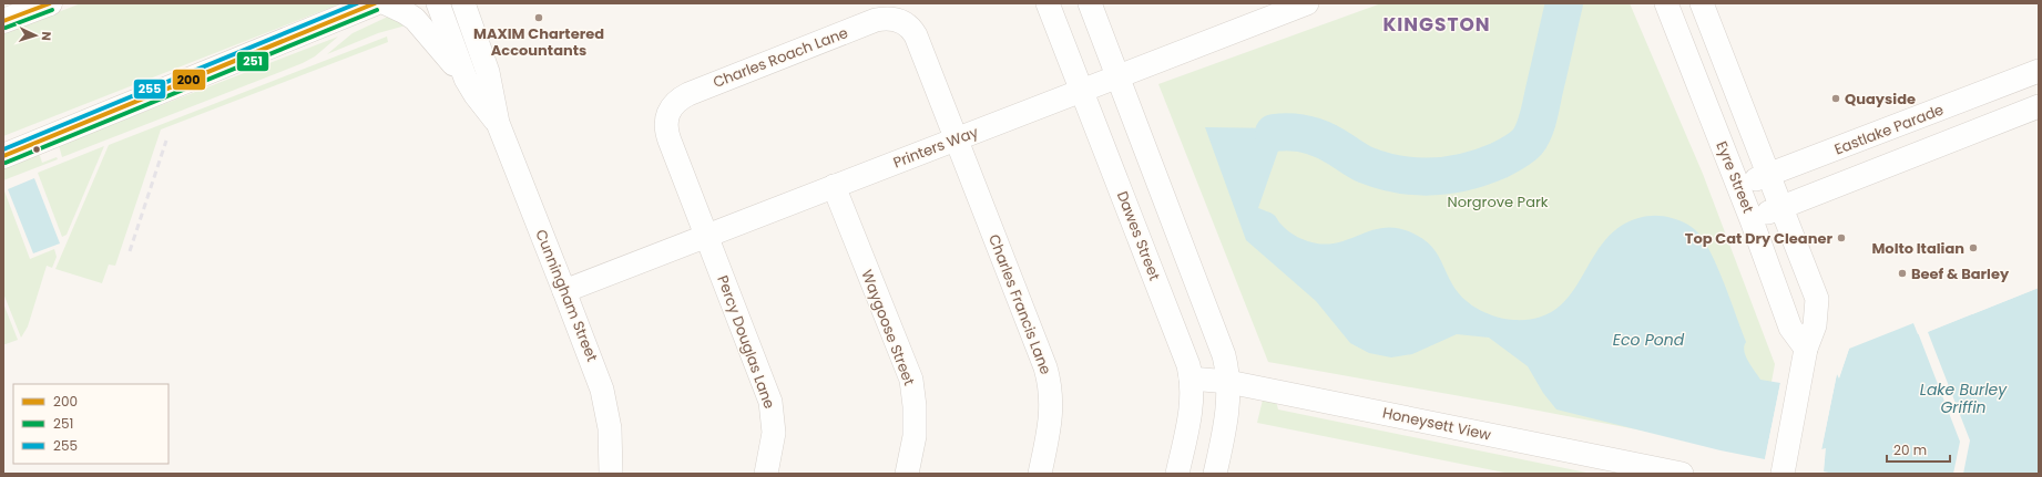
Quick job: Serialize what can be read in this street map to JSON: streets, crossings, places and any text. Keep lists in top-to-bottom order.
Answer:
{
  "streets": {
    "street": [
      "Charles Roach Lane",
      "Eastlake Parade",
      "Printers Way",
      "Eyre Street",
      "Dawes Street",
      "Cunningham Street",
      "Charles Francis Lane",
      "Waygoose Street",
      "Percy Douglas Lane",
      "Honeysett View"
    ]
  },
  "crossings": [
    ["Charles Roach Lane", "Printers Way"],
    ["Charles Roach Lane", "Charles Francis Lane"],
    ["Charles Roach Lane", "Percy Douglas Lane"],
    ["Eastlake Parade", "Eyre Street"],
    ["Printers Way", "Dawes Street"],
    ["Printers Way", "Cunningham Street"],
    ["Printers Way", "Charles Francis Lane"],
    ["Printers Way", "Waygoose Street"],
    ["Printers Way", "Percy Douglas Lane"],
    ["Dawes Street", "Honeysett View"]
  ],
  "districts": ["KINGSTON"],
  "water": ["Eco Pond", "Lake Burley Griffin"],
  "parks": ["Norgrove Park"],
  "places": [
    "MAXIM Chartered Accountants",
    "Quayside",
    "Top Cat Dry Cleaner",
    "Molto Italian",
    "Beef & Barley"
  ],
  "lines": ["transit line 200", "transit line 255", "transit line 251"],
  "legend": ["200", "251", "255"],
  "scale_bar": "20 m",
  "north": "right"
}
